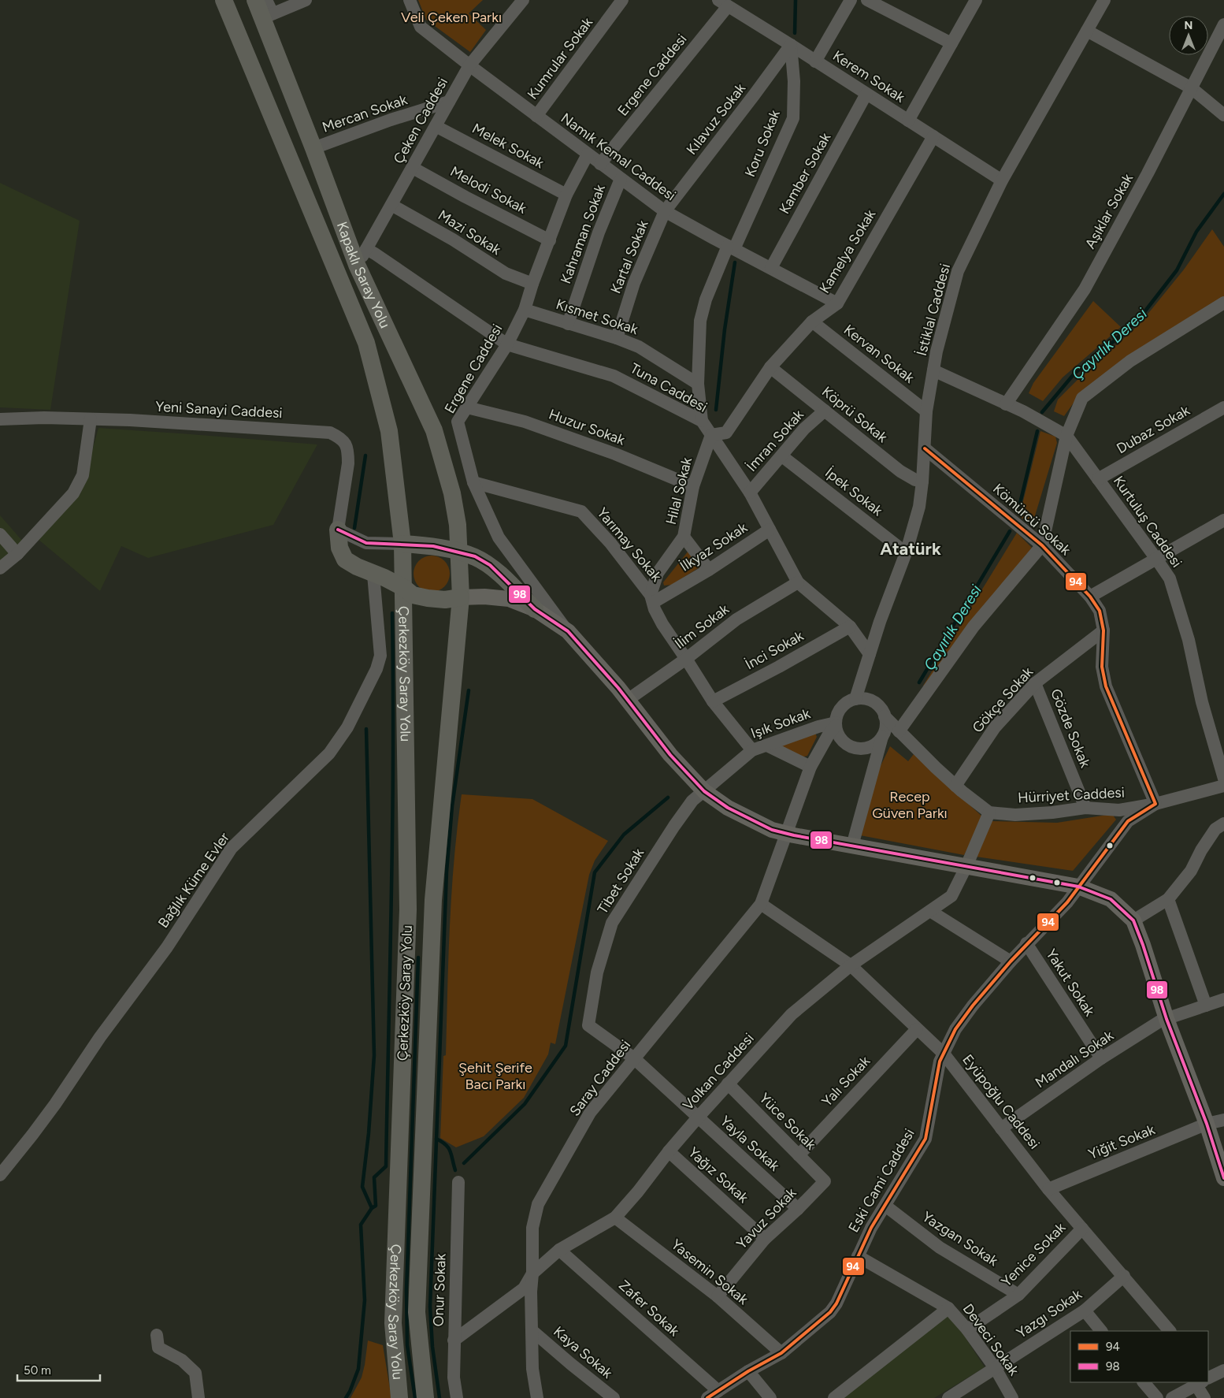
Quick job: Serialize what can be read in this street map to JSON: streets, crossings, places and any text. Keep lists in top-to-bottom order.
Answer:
{
  "streets": {
    "highway": ["Kapaklı Saray Yolu", "Çerkezköy Saray Yolu"],
    "street": [
      "Kumrular Sokak",
      "Ergene Caddesi",
      "Kerem Sokak",
      "Mercan Sokak",
      "Kılavuz Sokak",
      "Çeken Caddesi",
      "Koru Sokak",
      "Melek Sokak",
      "Namık Kemal Caddesi",
      "Kamber Sokak",
      "Melodi Sokak",
      "Aşıklar Sokak",
      "Mazi Sokak",
      "Kahraman Sokak",
      "Kamelya Sokak",
      "Kartal Sokak",
      "İstiklal Caddesi",
      "Kısmet Sokak",
      "Kervan Sokak",
      "Tuna Caddesi",
      "Yeni Sanayi Caddesi",
      "Köprü Sokak",
      "Huzur Sokak",
      "Dubaz Sokak",
      "İmran Sokak",
      "Hilal Sokak",
      "İpek Sokak",
      "Kömürcü Sokak",
      "Kurtuluş Caddesi",
      "Yarımay Sokak",
      "İlkyaz Sokak",
      "İlim Sokak",
      "İnci Sokak",
      "Gökçe Sokak",
      "Işık Sokak",
      "Gözde Sokak",
      "Hürriyet Caddesi",
      "Bağlık Küme Evler",
      "Tibet Sokak",
      "Yakut Sokak",
      "Mandalı Sokak",
      "Volkan Caddesi",
      "Saray Caddesi",
      "Yalı Sokak",
      "Eyüpoğlu Caddesi",
      "Yüce Sokak",
      "Yiğit Sokak",
      "Yayla Sokak",
      "Yağız Sokak",
      "Eski Cami Caddesi",
      "Yavuz Sokak",
      "Yazgan Sokak",
      "Yenice Sokak",
      "Yasemin Sokak",
      "Onur Sokak",
      "Zafer Sokak",
      "Yazgı Sokak",
      "Deveci Sokak",
      "Kaya Sokak"
    ]
  },
  "crossings": [
    ["Kumrular Sokak", "Namık Kemal Caddesi"],
    ["Ergene Caddesi", "Kerem Sokak"],
    ["Ergene Caddesi", "Melek Sokak"],
    ["Ergene Caddesi", "Namık Kemal Caddesi"],
    ["Ergene Caddesi", "Melodi Sokak"],
    ["Ergene Caddesi", "Mazi Sokak"],
    ["Ergene Caddesi", "Kısmet Sokak"],
    ["Ergene Caddesi", "Tuna Caddesi"],
    ["Ergene Caddesi", "Huzur Sokak"],
    ["Ergene Caddesi", "Yarımay Sokak"],
    ["Kerem Sokak", "Kılavuz Sokak"],
    ["Kerem Sokak", "Koru Sokak"],
    ["Kerem Sokak", "Kamber Sokak"],
    ["Kerem Sokak", "Kamelya Sokak"],
    ["Kerem Sokak", "İstiklal Caddesi"],
    ["Mercan Sokak", "Çeken Caddesi"],
    ["Mercan Sokak", "Kapaklı Saray Yolu"],
    ["Kılavuz Sokak", "Koru Sokak"],
    ["Kılavuz Sokak", "Namık Kemal Caddesi"],
    ["Kılavuz Sokak", "Kartal Sokak"],
    ["Çeken Caddesi", "Melek Sokak"],
    ["Çeken Caddesi", "Namık Kemal Caddesi"],
    ["Çeken Caddesi", "Melodi Sokak"],
    ["Çeken Caddesi", "Mazi Sokak"],
    ["Çeken Caddesi", "Kapaklı Saray Yolu"],
    ["Çeken Caddesi", "Tuna Caddesi"],
    ["Koru Sokak", "Namık Kemal Caddesi"],
    ["Koru Sokak", "Kısmet Sokak"],
    ["Koru Sokak", "Tuna Caddesi"],
    ["Namık Kemal Caddesi", "Kamber Sokak"],
    ["Namık Kemal Caddesi", "Kahraman Sokak"],
    ["Namık Kemal Caddesi", "Kamelya Sokak"],
    ["Namık Kemal Caddesi", "Kartal Sokak"],
    ["Aşıklar Sokak", "Kurtuluş Caddesi"],
    ["Kahraman Sokak", "Kısmet Sokak"],
    ["Kamelya Sokak", "Kervan Sokak"],
    ["Kamelya Sokak", "Tuna Caddesi"],
    ["Kamelya Sokak", "Köprü Sokak"],
    ["Kamelya Sokak", "Hilal Sokak"],
    ["Kartal Sokak", "Kısmet Sokak"],
    ["Kapaklı Saray Yolu", "Çerkezköy Saray Yolu"],
    ["İstiklal Caddesi", "Kervan Sokak"],
    ["İstiklal Caddesi", "Tuna Caddesi"],
    ["İstiklal Caddesi", "Köprü Sokak"],
    ["İstiklal Caddesi", "İpek Sokak"],
    ["İstiklal Caddesi", "Kömürcü Sokak"],
    ["İstiklal Caddesi", "Kurtuluş Caddesi"],
    ["Tuna Caddesi", "İmran Sokak"],
    ["Tuna Caddesi", "Hilal Sokak"],
    ["Tuna Caddesi", "İlkyaz Sokak"],
    ["Tuna Caddesi", "İlim Sokak"],
    ["Tuna Caddesi", "İnci Sokak"],
    ["Köprü Sokak", "İmran Sokak"],
    ["Huzur Sokak", "Hilal Sokak"],
    ["Dubaz Sokak", "Kurtuluş Caddesi"],
    ["İmran Sokak", "İpek Sokak"],
    ["Hilal Sokak", "Yarımay Sokak"],
    ["Hilal Sokak", "İlkyaz Sokak"],
    ["Kömürcü Sokak", "Gökçe Sokak"],
    ["Kömürcü Sokak", "Hürriyet Caddesi"],
    ["Kömürcü Sokak", "Eski Cami Caddesi"],
    ["Yarımay Sokak", "İlkyaz Sokak"],
    ["Yarımay Sokak", "İlim Sokak"],
    ["Yarımay Sokak", "İnci Sokak"],
    ["Yarımay Sokak", "Işık Sokak"],
    ["Gökçe Sokak", "Gözde Sokak"],
    ["Işık Sokak", "Tibet Sokak"],
    ["Gözde Sokak", "Hürriyet Caddesi"],
    ["Hürriyet Caddesi", "Volkan Caddesi"],
    ["Hürriyet Caddesi", "Eski Cami Caddesi"],
    ["Tibet Sokak", "Yayla Sokak"],
    ["Yakut Sokak", "Mandalı Sokak"],
    ["Yakut Sokak", "Eski Cami Caddesi"],
    ["Mandalı Sokak", "Eyüpoğlu Caddesi"],
    ["Volkan Caddesi", "Saray Caddesi"],
    ["Volkan Caddesi", "Eyüpoğlu Caddesi"],
    ["Volkan Caddesi", "Yüce Sokak"],
    ["Volkan Caddesi", "Yayla Sokak"],
    ["Volkan Caddesi", "Yağız Sokak"],
    ["Volkan Caddesi", "Yasemin Sokak"],
    ["Volkan Caddesi", "Onur Sokak"],
    ["Volkan Caddesi", "Zafer Sokak"],
    ["Saray Caddesi", "Eyüpoğlu Caddesi"],
    ["Saray Caddesi", "Yayla Sokak"],
    ["Saray Caddesi", "Kaya Sokak"],
    ["Yalı Sokak", "Eyüpoğlu Caddesi"],
    ["Yalı Sokak", "Yüce Sokak"],
    ["Eyüpoğlu Caddesi", "Yiğit Sokak"],
    ["Eyüpoğlu Caddesi", "Eski Cami Caddesi"],
    ["Eyüpoğlu Caddesi", "Yenice Sokak"],
    ["Eyüpoğlu Caddesi", "Yazgı Sokak"],
    ["Yüce Sokak", "Yavuz Sokak"],
    ["Yayla Sokak", "Yavuz Sokak"],
    ["Yağız Sokak", "Yavuz Sokak"],
    ["Eski Cami Caddesi", "Yazgan Sokak"],
    ["Eski Cami Caddesi", "Yasemin Sokak"],
    ["Eski Cami Caddesi", "Zafer Sokak"],
    ["Eski Cami Caddesi", "Deveci Sokak"],
    ["Yavuz Sokak", "Yasemin Sokak"],
    ["Yazgan Sokak", "Yenice Sokak"],
    ["Yenice Sokak", "Deveci Sokak"],
    ["Yazgı Sokak", "Deveci Sokak"]
  ],
  "districts": ["Atatürk"],
  "water": ["Çayırlık Deresi"],
  "parks": ["Veli Çeken Parkı", "Recep Güven Parkı", "Şehit Şerife Bacı Parkı"],
  "lines": ["transit line 94", "transit line 98"],
  "legend": ["94", "98"],
  "scale_bar": "50 m",
  "north": "top"
}
